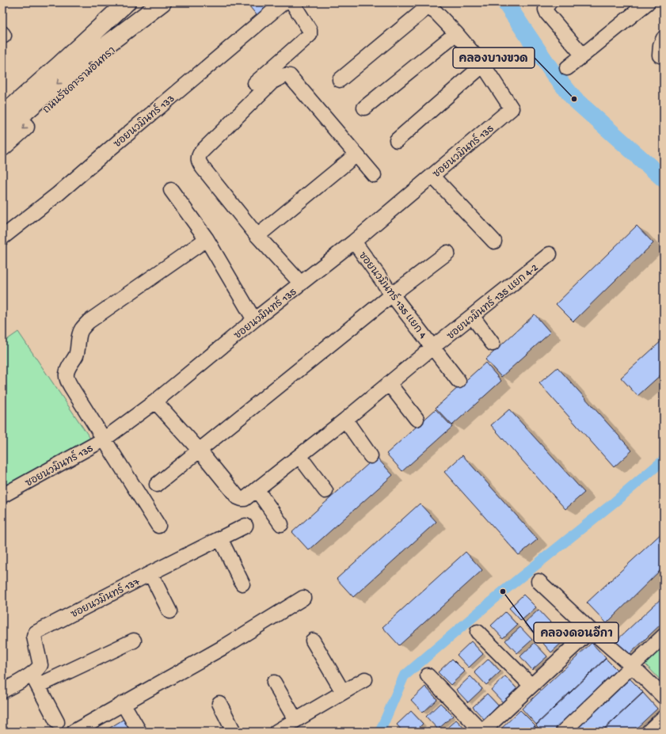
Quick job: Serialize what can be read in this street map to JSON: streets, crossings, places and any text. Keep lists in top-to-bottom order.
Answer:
{
  "streets": {
    "main road": ["ถนนรัชดา-รามอินทรา"],
    "street": [
      "ซอยนวมินทร์ 133",
      "ซอยนวมินทร์ 135",
      "ซอยนวมินทร์ 135 แยก 4",
      "ซอยนวมินทร์ 135 แยก 4-2",
      "ซอยนวมินทร์ 137"
    ]
  },
  "crossings": [
    ["ซอยนวมินทร์ 135", "ซอยนวมินทร์ 135 แยก 4"],
    ["ซอยนวมินทร์ 135 แยก 4", "ซอยนวมินทร์ 135 แยก 4-2"]
  ],
  "places": ["คลองบางขวด", "คลองดอนอีกา"]
}
